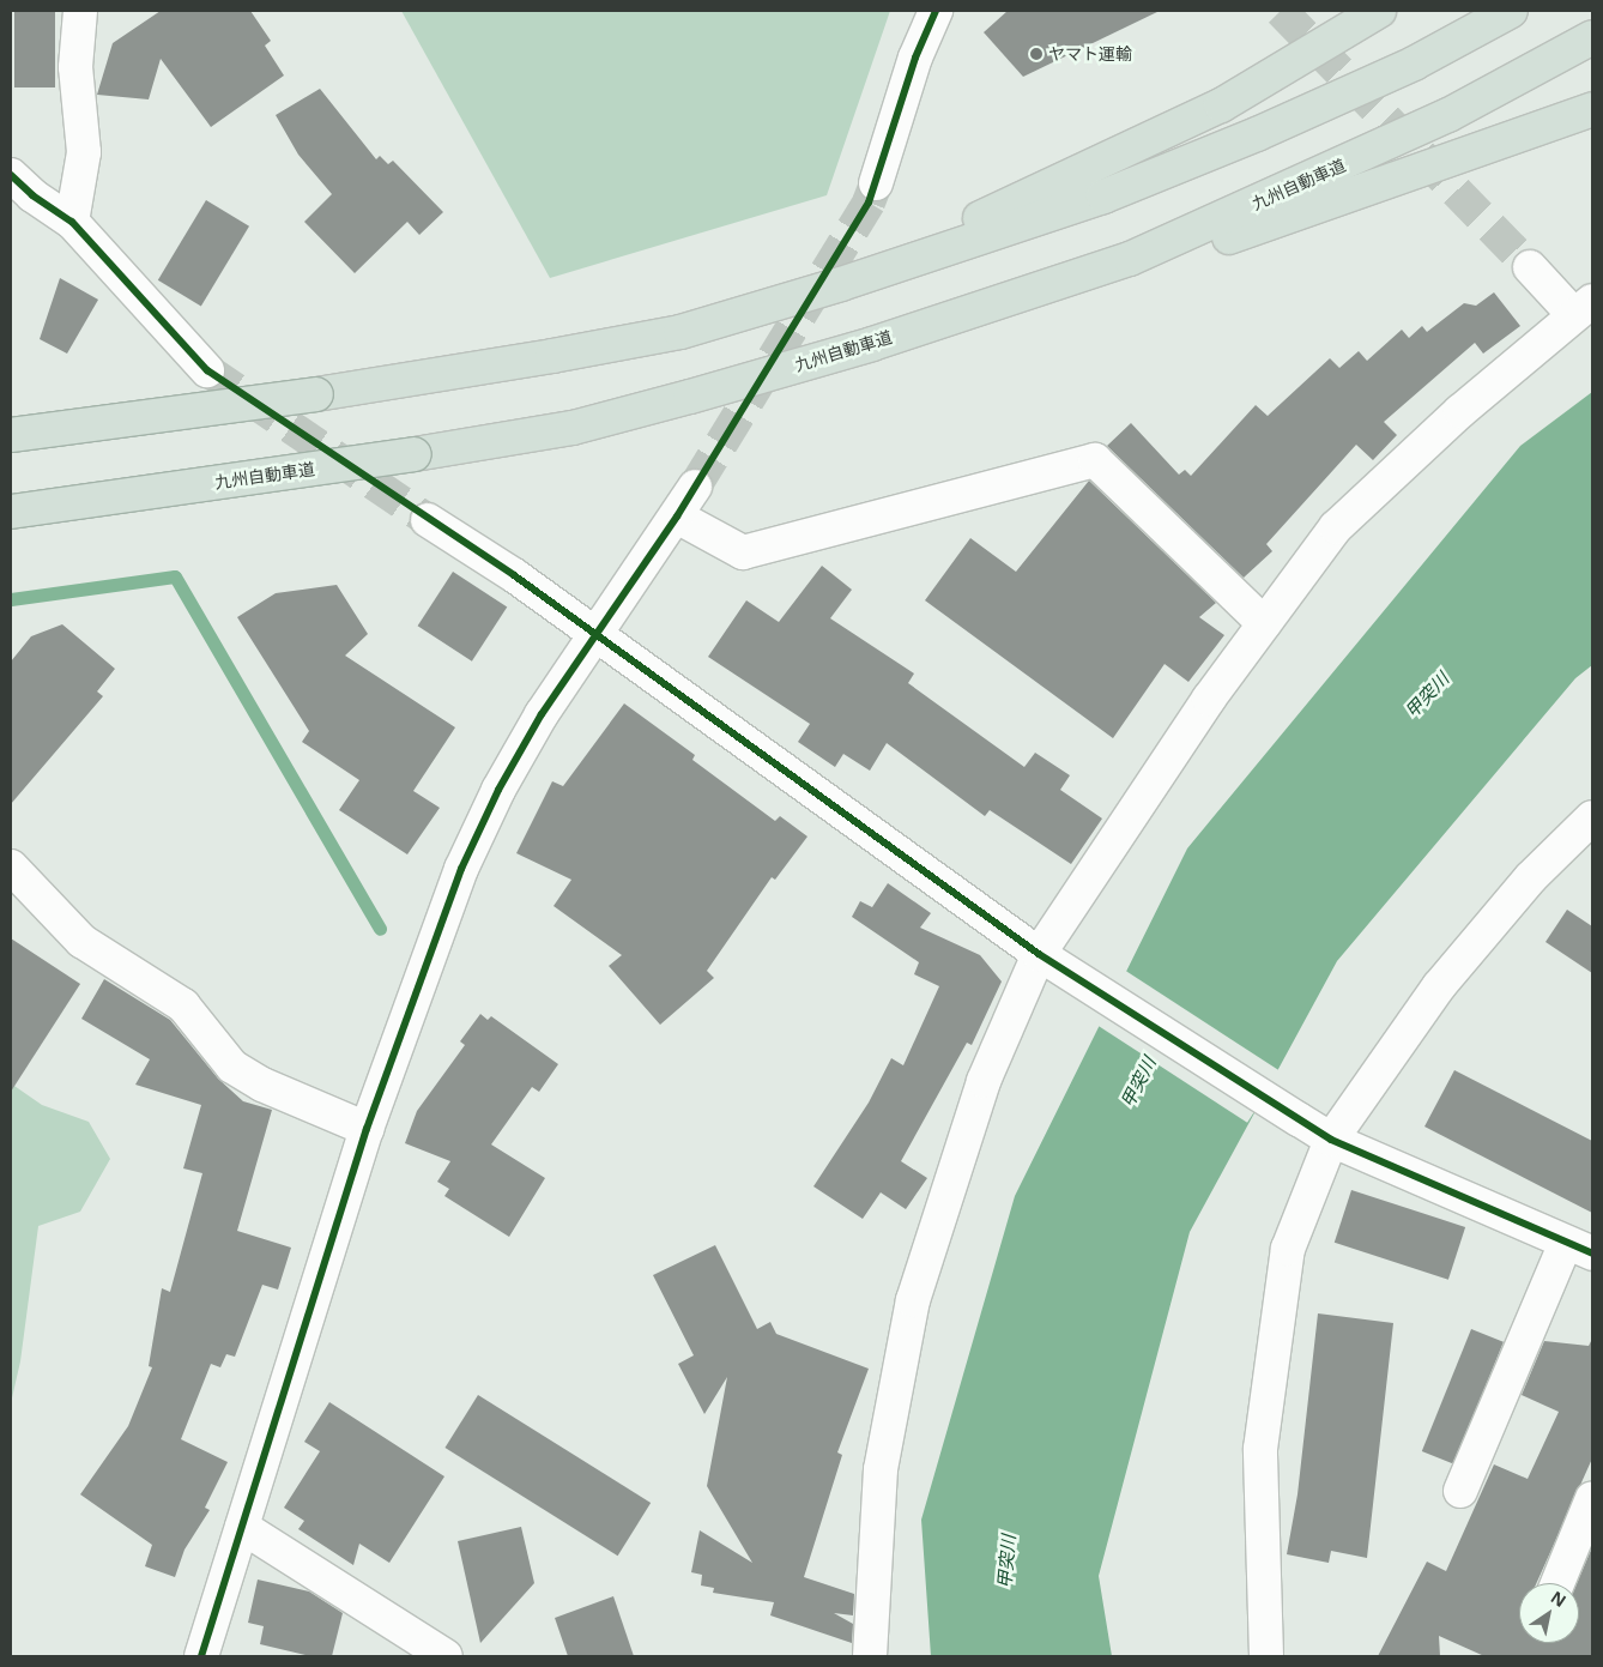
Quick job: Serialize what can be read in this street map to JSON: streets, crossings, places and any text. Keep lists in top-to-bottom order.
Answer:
{
  "streets": {
    "highway": ["九州自動車道"]
  },
  "water": ["甲突川"],
  "places": ["ヤマト運輸"],
  "north": "top right"
}
